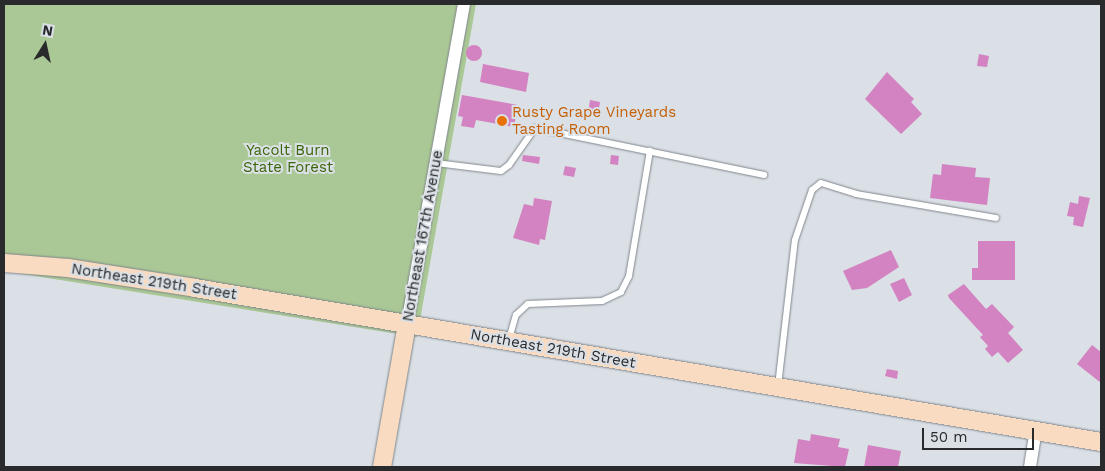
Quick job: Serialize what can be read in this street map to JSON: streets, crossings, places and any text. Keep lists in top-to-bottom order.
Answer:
{
  "streets": {
    "street": ["Northeast 167th Avenue", "Northeast 219th Street"]
  },
  "crossings": [
    ["Northeast 167th Avenue", "Northeast 219th Street"]
  ],
  "parks": ["Yacolt Burn State Forest"],
  "places": ["Rusty Grape Vineyards Tasting Room"],
  "scale_bar": "50 m",
  "north": "top"
}
